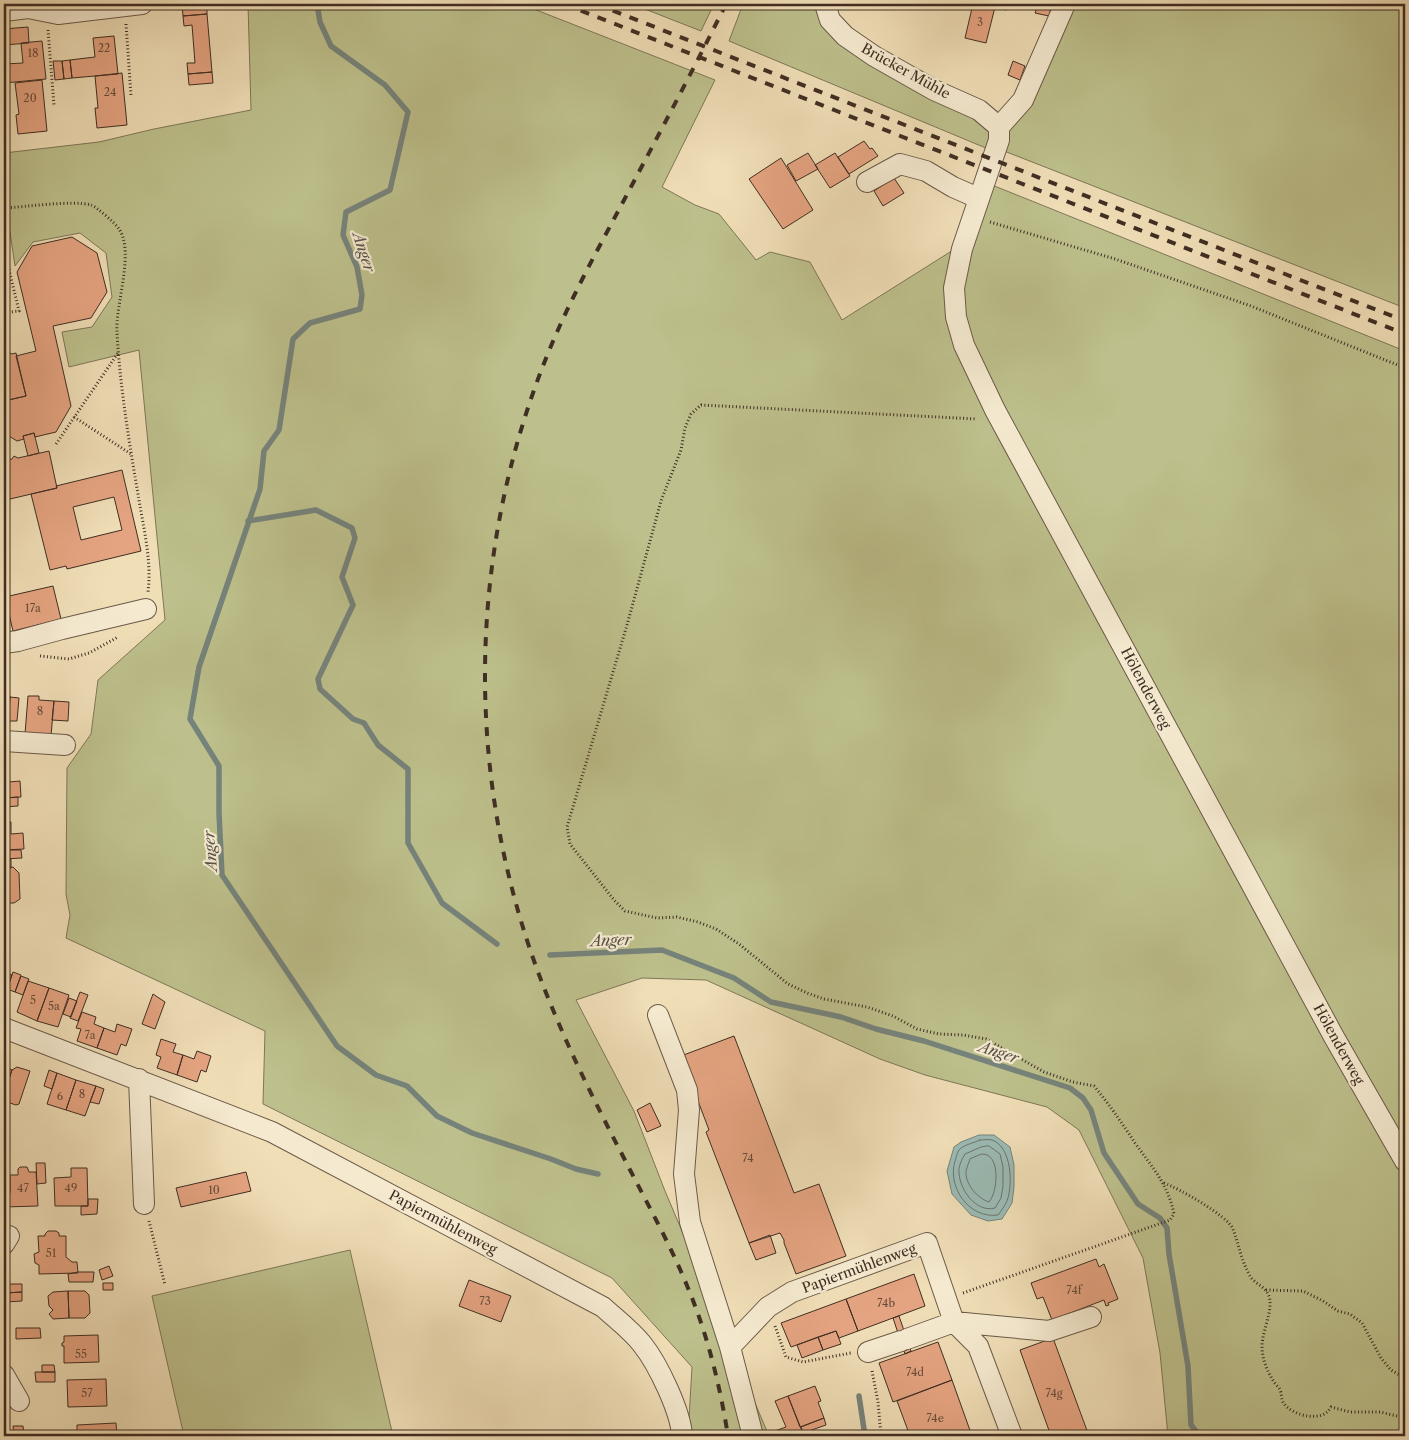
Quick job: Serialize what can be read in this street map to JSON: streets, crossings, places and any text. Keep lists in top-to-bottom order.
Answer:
{
  "streets": {
    "street": ["Brücker Mühle", "Hölenderweg", "Papiermühlenweg"]
  },
  "crossings": [
    ["Brücker Mühle", "Hölenderweg"]
  ],
  "water": ["Anger"],
  "house_numbers": [
    "3",
    "22",
    "18",
    "24",
    "20",
    "17a",
    "8",
    "5",
    "5a",
    "7a",
    "8",
    "6",
    "74",
    "47",
    "49",
    "10",
    "51",
    "74f",
    "73",
    "74b",
    "55",
    "74d",
    "57",
    "74g",
    "74e"
  ]
}
